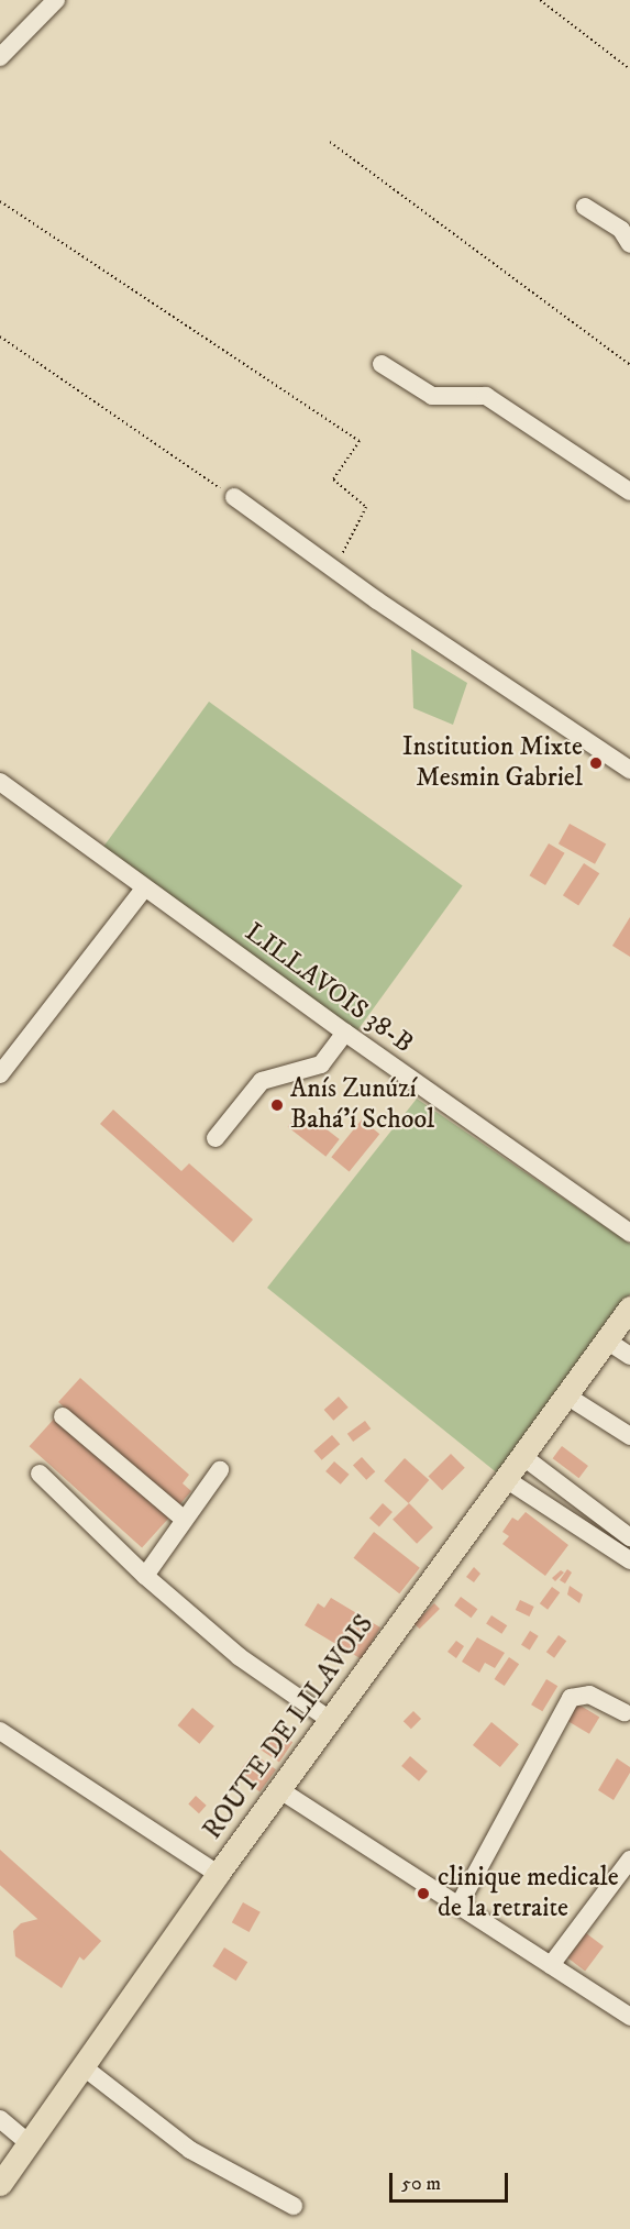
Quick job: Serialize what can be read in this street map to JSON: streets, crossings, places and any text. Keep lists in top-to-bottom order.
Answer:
{
  "streets": {
    "main road": ["ROUTE DE LILAVOIS"],
    "street": ["LILLAVOIS 38-B"]
  },
  "places": ["Institution Mixte Mesmin Gabriel", "Anís Zunúzí Bahá'í School", "clinique medicale de la retraite"],
  "scale_bar": "50 m"
}
